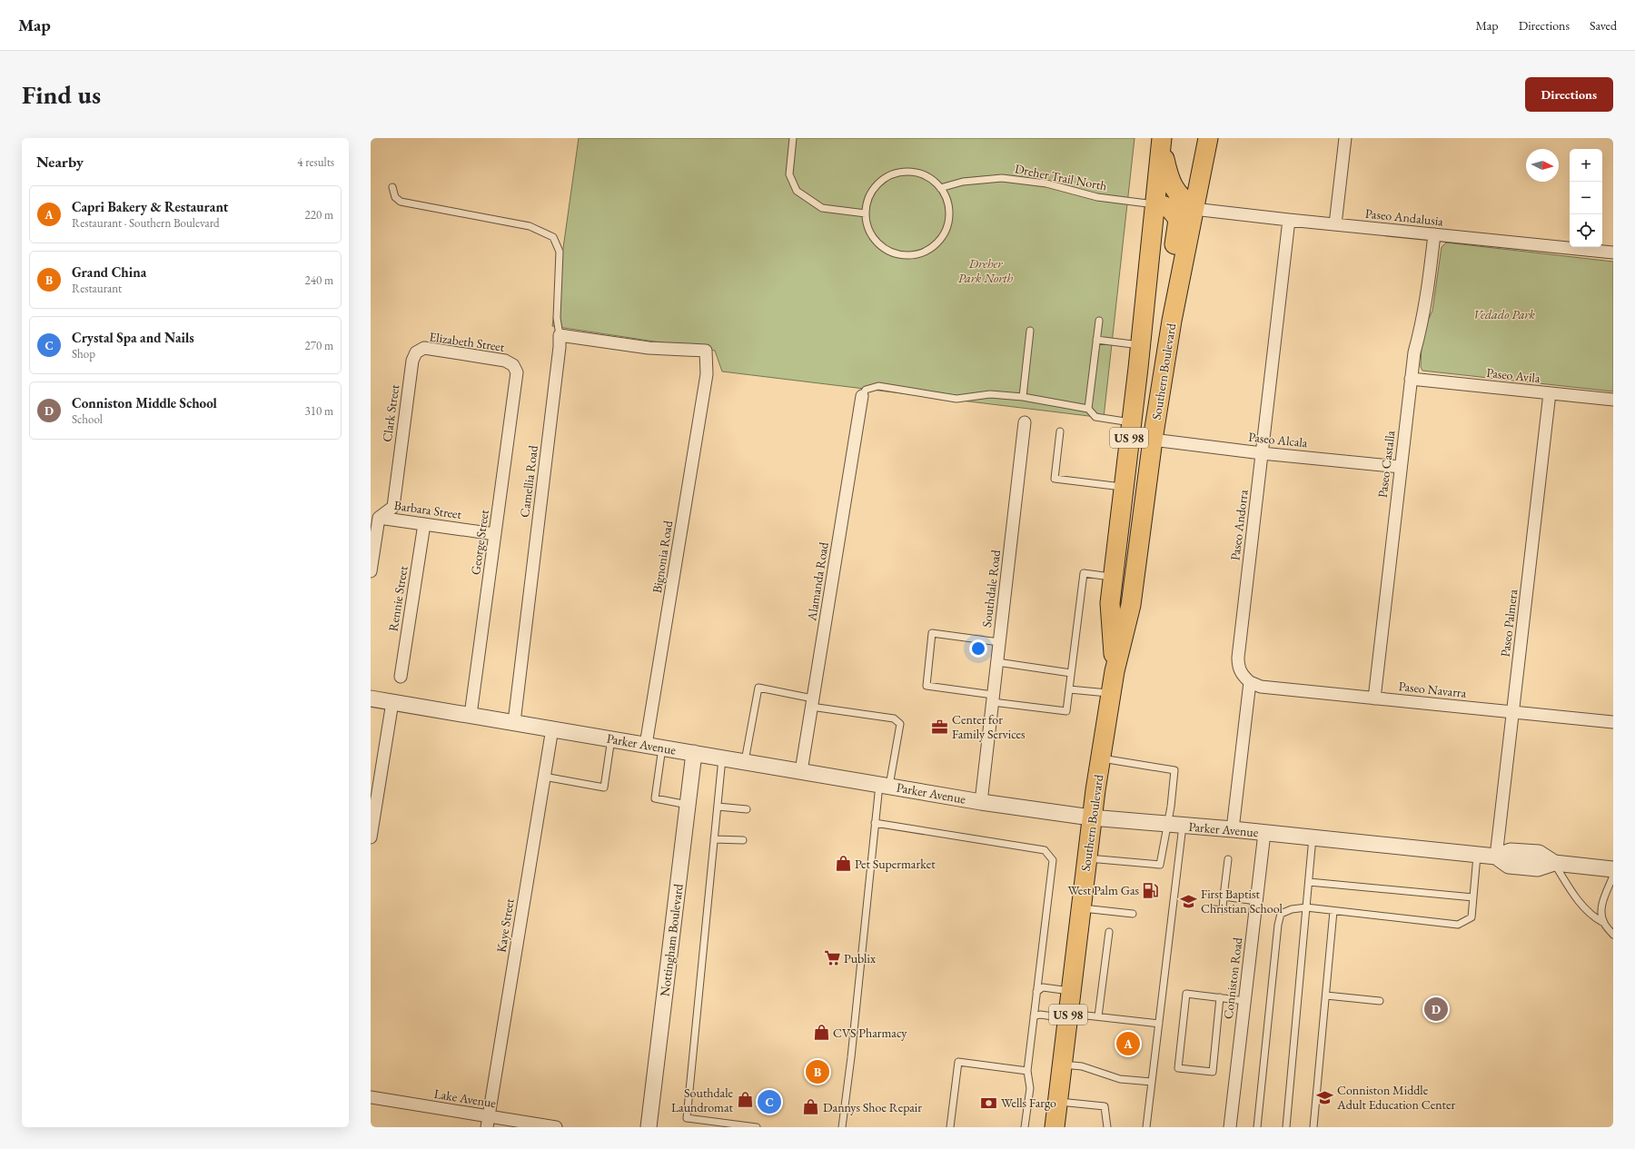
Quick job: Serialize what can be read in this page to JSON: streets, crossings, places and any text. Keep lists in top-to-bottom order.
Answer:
{
  "streets": {
    "main road": ["Southern Boulevard", "US 98"],
    "street": [
      "Paseo Andalusia",
      "Elizabeth Street",
      "Paseo Avila",
      "Clark Street",
      "Paseo Alcala",
      "Paseo Castalla",
      "Camellia Road",
      "Barbara Street",
      "Paseo Andorra",
      "George Street",
      "Bignonia Road",
      "Alamanda Road",
      "Southdale Road",
      "Rennie Street",
      "Paseo Palmera",
      "Paseo Navarra",
      "Parker Avenue",
      "Kaye Street",
      "Nottingham Boulevard",
      "Conniston Road",
      "Lake Avenue"
    ],
    "lane": ["Dreher Trail North"]
  },
  "crossings": [
    ["Dreher Trail North", "Southern Boulevard"],
    ["Paseo Andalusia", "Southern Boulevard"],
    ["Paseo Andalusia", "Paseo Castalla"],
    ["Paseo Andalusia", "Paseo Andorra"],
    ["Elizabeth Street", "Clark Street"],
    ["Elizabeth Street", "George Street"],
    ["Southern Boulevard", "Paseo Alcala"],
    ["Southern Boulevard", "Parker Avenue"],
    ["Paseo Avila", "Paseo Castalla"],
    ["Paseo Avila", "Paseo Palmera"],
    ["Clark Street", "Barbara Street"],
    ["Paseo Alcala", "Paseo Castalla"],
    ["Paseo Alcala", "Paseo Andorra"],
    ["Paseo Castalla", "Paseo Navarra"],
    ["Camellia Road", "Bignonia Road"],
    ["Camellia Road", "Parker Avenue"],
    ["Barbara Street", "George Street"],
    ["Barbara Street", "Rennie Street"],
    ["Paseo Andorra", "Paseo Navarra"],
    ["George Street", "Parker Avenue"],
    ["Bignonia Road", "Parker Avenue"],
    ["Alamanda Road", "Parker Avenue"],
    ["Southdale Road", "Parker Avenue"],
    ["Paseo Palmera", "Paseo Navarra"],
    ["Paseo Palmera", "Parker Avenue"],
    ["Parker Avenue", "Kaye Street"],
    ["Parker Avenue", "Nottingham Boulevard"],
    ["Parker Avenue", "Conniston Road"],
    ["Kaye Street", "Lake Avenue"]
  ],
  "parks": ["Dreher Park North", "Vedado Park"],
  "places": {
    "office": ["Center for Family Services"],
    "shop": [
      "Pet Supermarket",
      "CVS Pharmacy",
      "Southdale Laundromat",
      "Dannys Shoe Repair"
    ],
    "fuel station": ["West Palm Gas"],
    "school or university": ["First Baptist Christian School", "Conniston Middle Adult Education Center"],
    "supermarket": ["Publix"],
    "bank": ["Wells Fargo"]
  },
  "north": "right",
  "page": {
    "header": "Map",
    "nav": ["Map", "Directions", "Saved"],
    "buttons": "Directions",
    "title": "Find us",
    "heading": ["Nearby", "4 results"],
    "map_buttons": ["+", "−"],
    "list": [
      {
        "mark": "A",
        "name": "Capri Bakery & Restaurant",
        "note": "Restaurant · Southern Boulevard",
        "value": "220 m"
      },
      {
        "mark": "B",
        "name": "Grand China",
        "note": "Restaurant",
        "value": "240 m"
      },
      {
        "mark": "C",
        "name": "Crystal Spa and Nails",
        "note": "Shop",
        "value": "270 m"
      },
      {
        "mark": "D",
        "name": "Conniston Middle School",
        "note": "School",
        "value": "310 m"
      }
    ],
    "pins": [
      "D",
      "A",
      "B",
      "C"
    ]
  }
}
